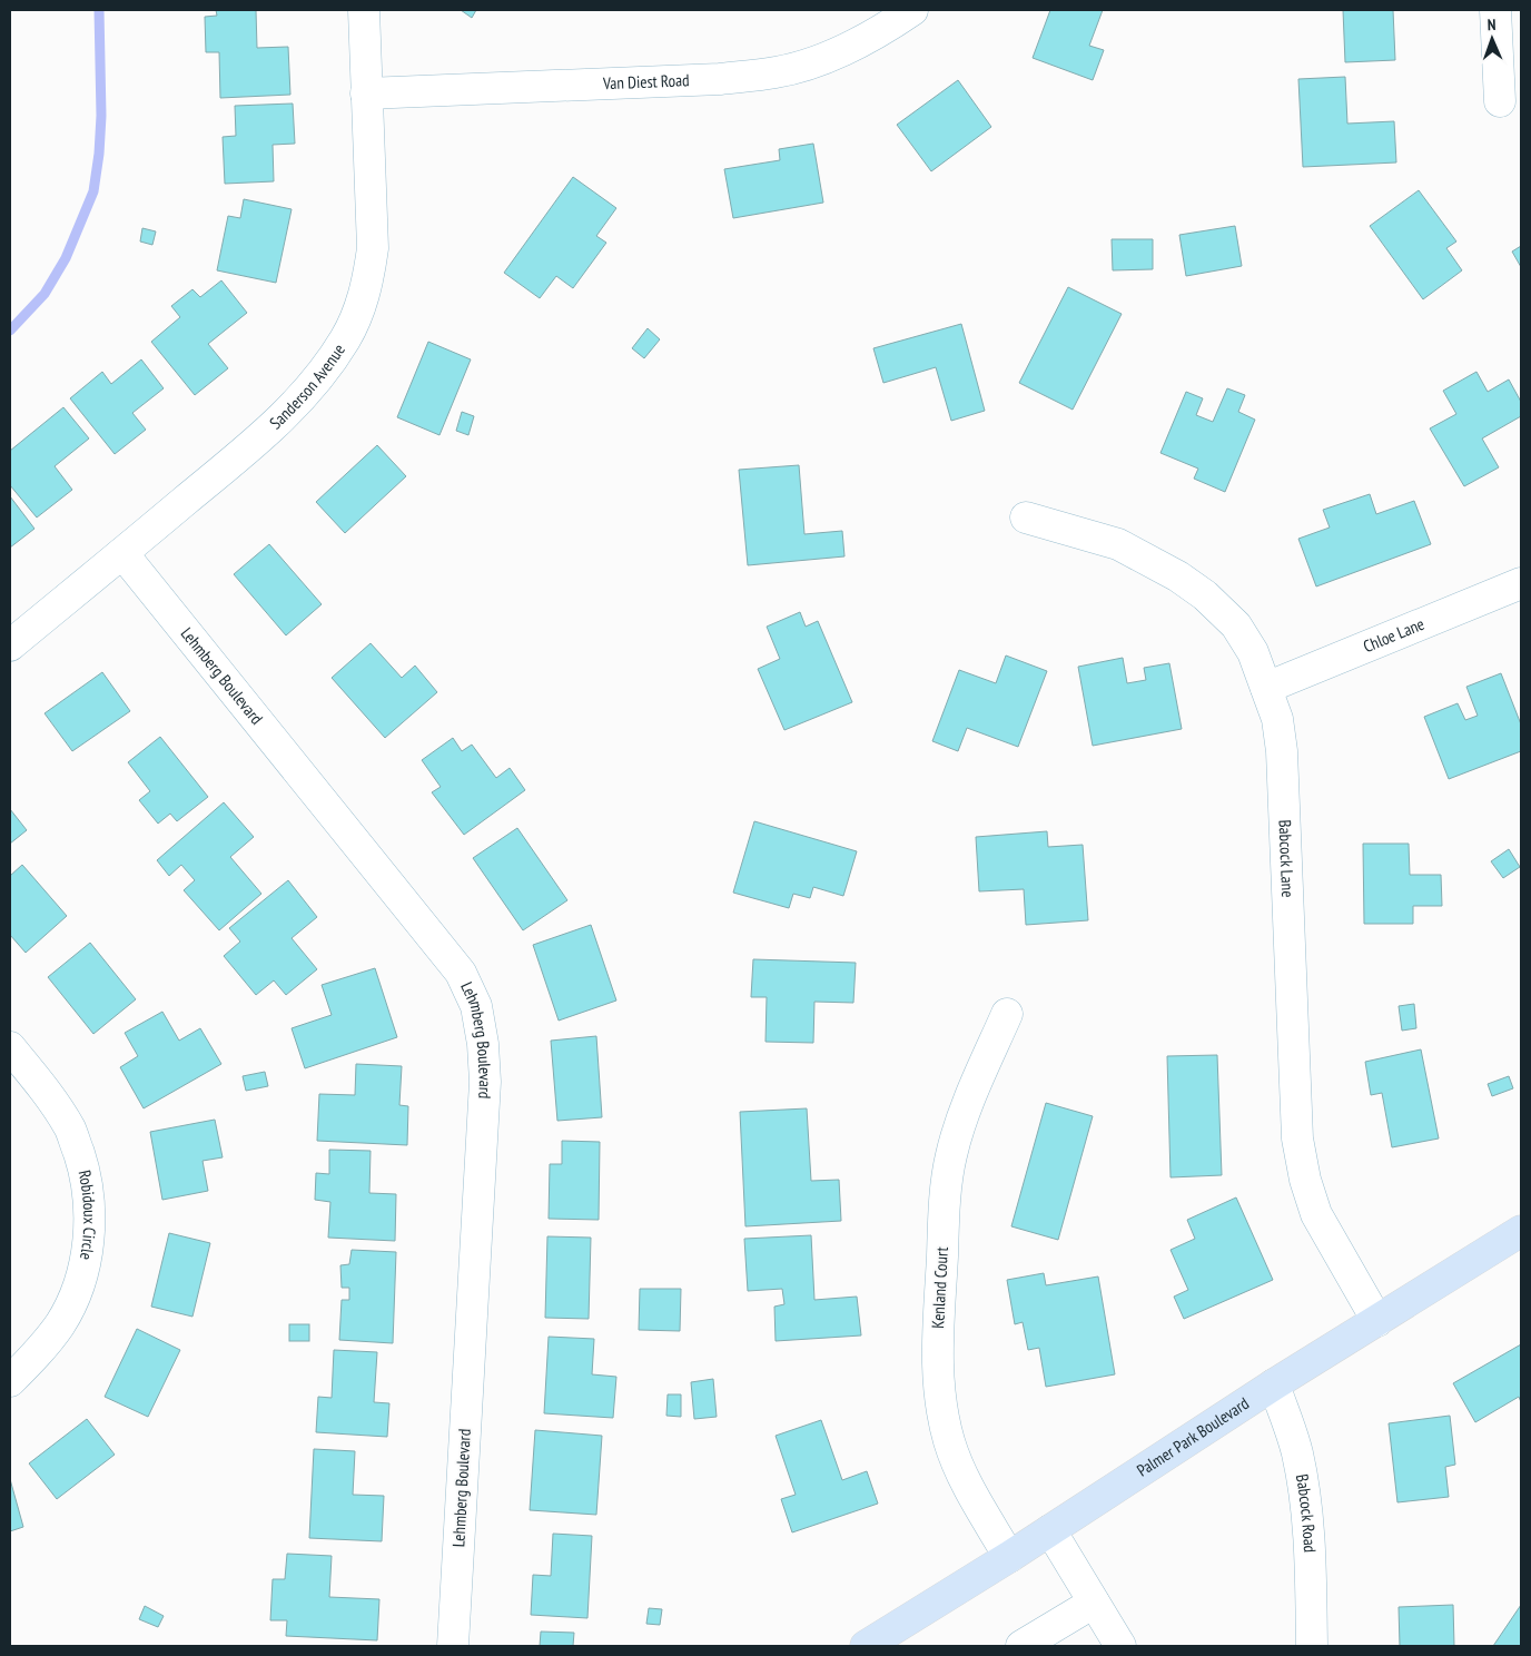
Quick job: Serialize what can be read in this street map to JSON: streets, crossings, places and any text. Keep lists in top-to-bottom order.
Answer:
{
  "streets": {
    "main road": ["Palmer Park Boulevard"],
    "street": [
      "Van Diest Road",
      "Sanderson Avenue",
      "Chloe Lane",
      "Lehmberg Boulevard",
      "Babcock Lane",
      "Robidoux Circle",
      "Kenland Court",
      "Babcock Road"
    ]
  },
  "crossings": [
    ["Van Diest Road", "Sanderson Avenue"],
    ["Sanderson Avenue", "Lehmberg Boulevard"],
    ["Chloe Lane", "Babcock Lane"],
    ["Babcock Lane", "Palmer Park Boulevard"],
    ["Kenland Court", "Palmer Park Boulevard"],
    ["Palmer Park Boulevard", "Babcock Road"]
  ],
  "north": "top"
}
